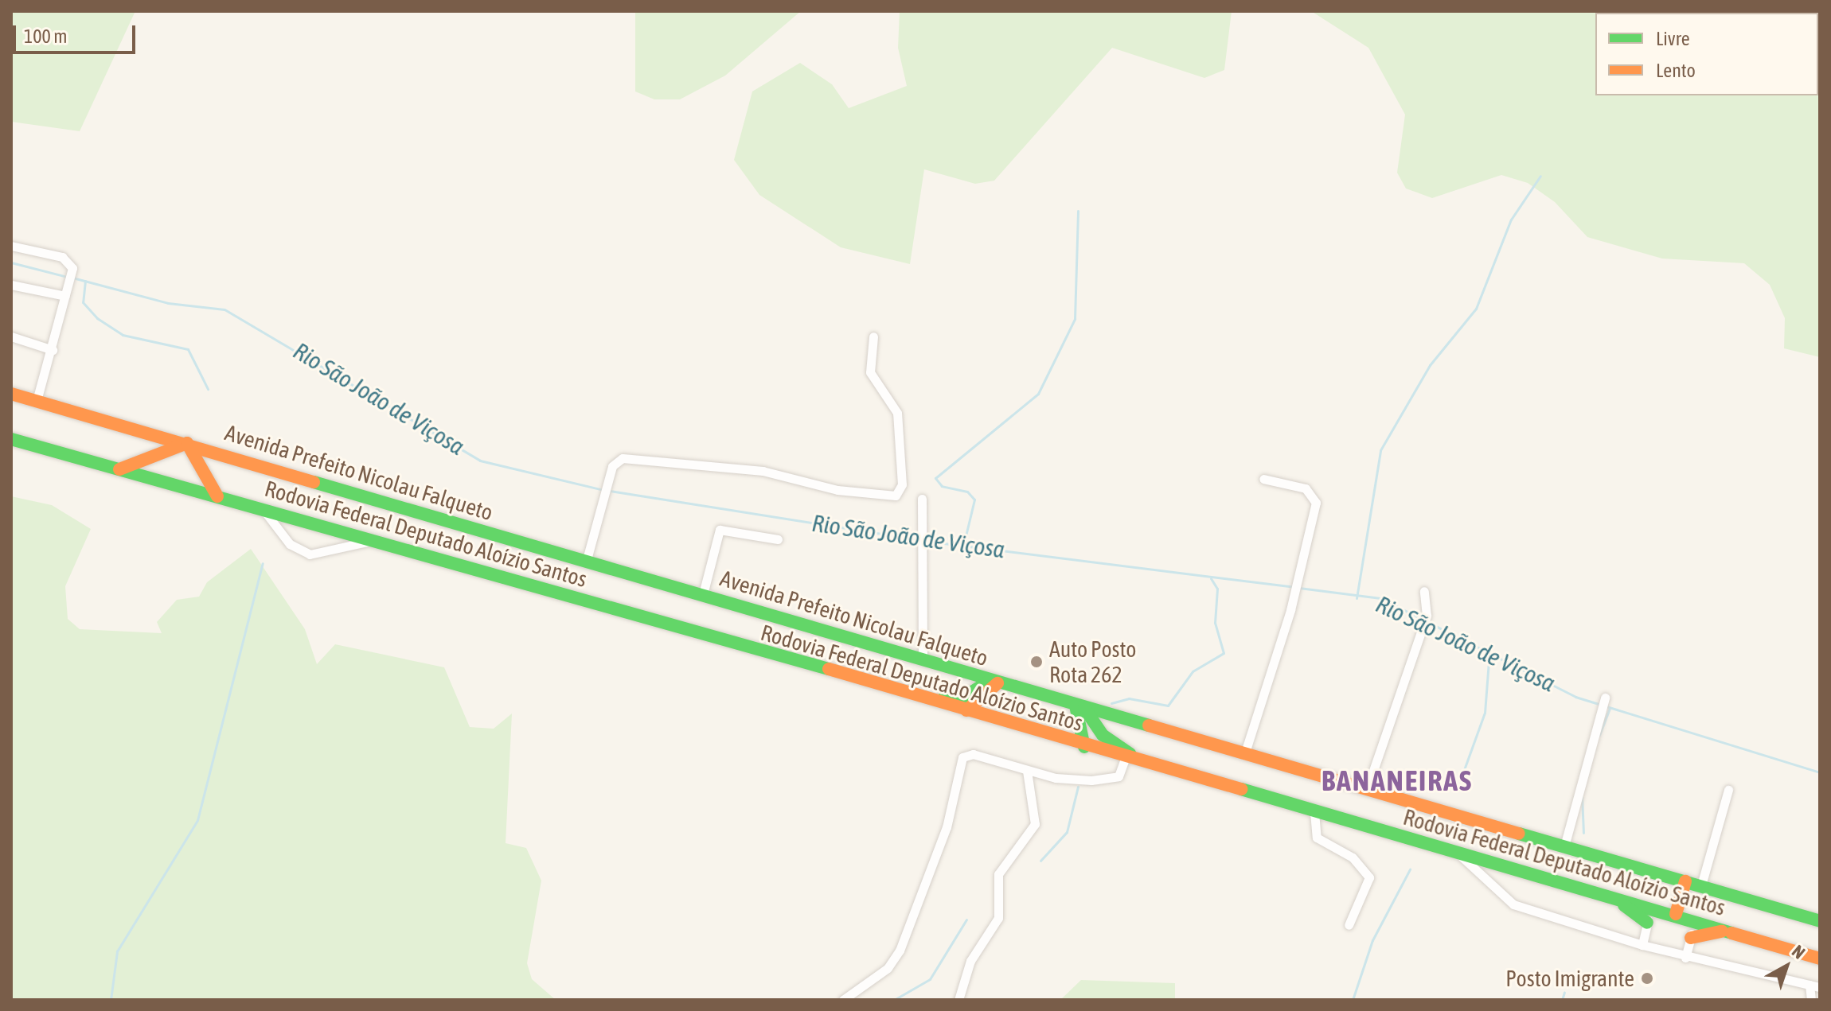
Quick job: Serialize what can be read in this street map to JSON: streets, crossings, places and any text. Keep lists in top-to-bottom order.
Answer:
{
  "streets": {
    "main road": ["Avenida Prefeito Nicolau Falqueto", "Rodovia Federal Deputado Aloízio Santos"]
  },
  "districts": ["BANANEIRAS"],
  "water": ["Rio São João de Viçosa"],
  "places": ["Auto Posto Rota 262", "Posto Imigrante"],
  "legend": ["Livre", "Lento"],
  "scale_bar": "100 m",
  "north": "top right"
}
